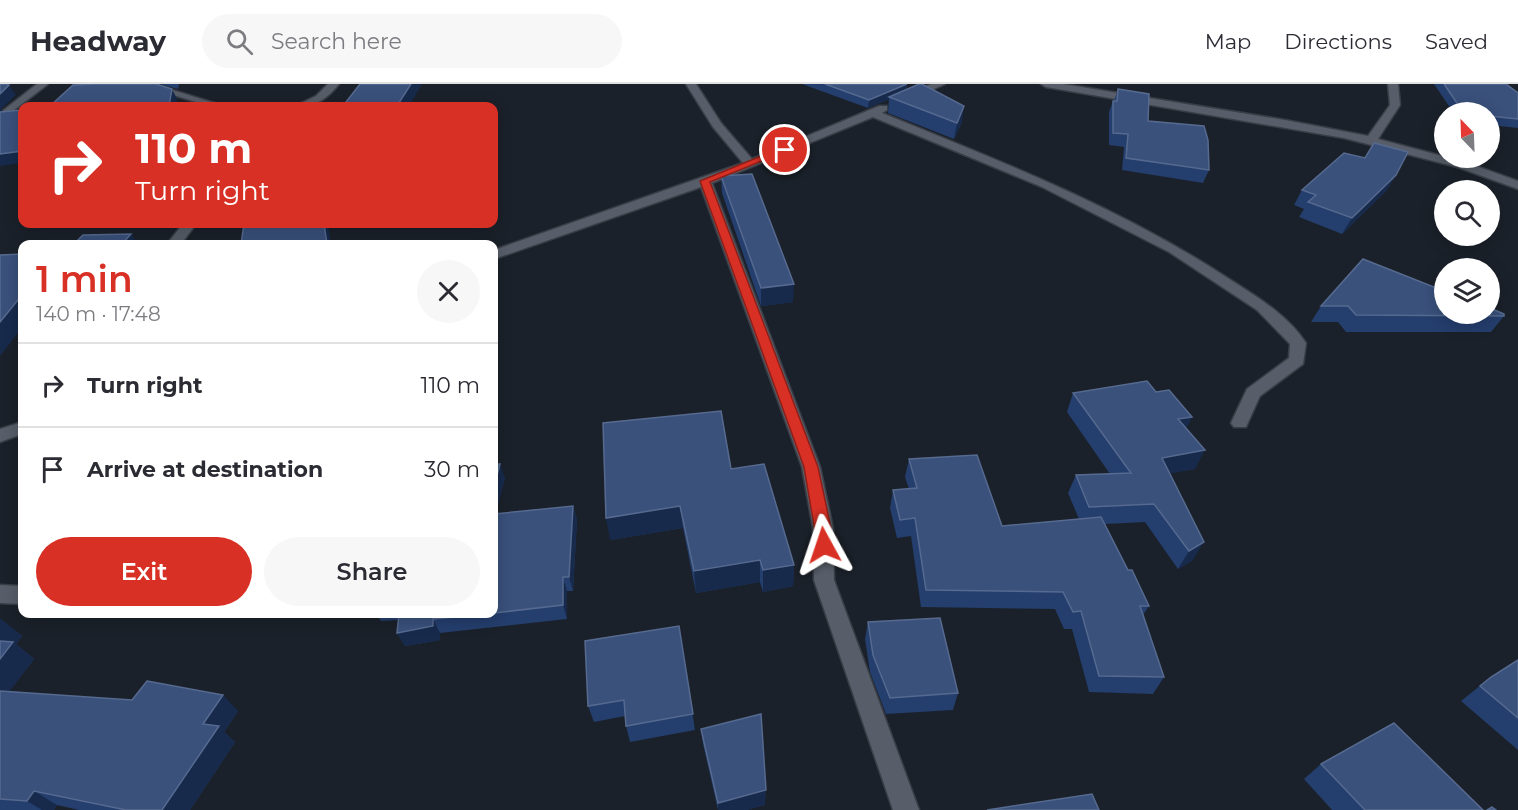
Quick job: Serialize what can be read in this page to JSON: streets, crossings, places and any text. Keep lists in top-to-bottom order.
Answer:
{
  "north": "top left",
  "page": {
    "header": "Headway",
    "search": "Search here",
    "nav": ["Map", "Directions", "Saved"],
    "turn": ["110 m", "Turn right"],
    "heading": ["1 min", "140 m · 17:48"],
    "list": [
      {
        "name": "Turn right",
        "value": "110 m"
      },
      {
        "name": "Arrive at destination",
        "value": "30 m"
      }
    ],
    "buttons": ["Exit", "Share"]
  }
}
